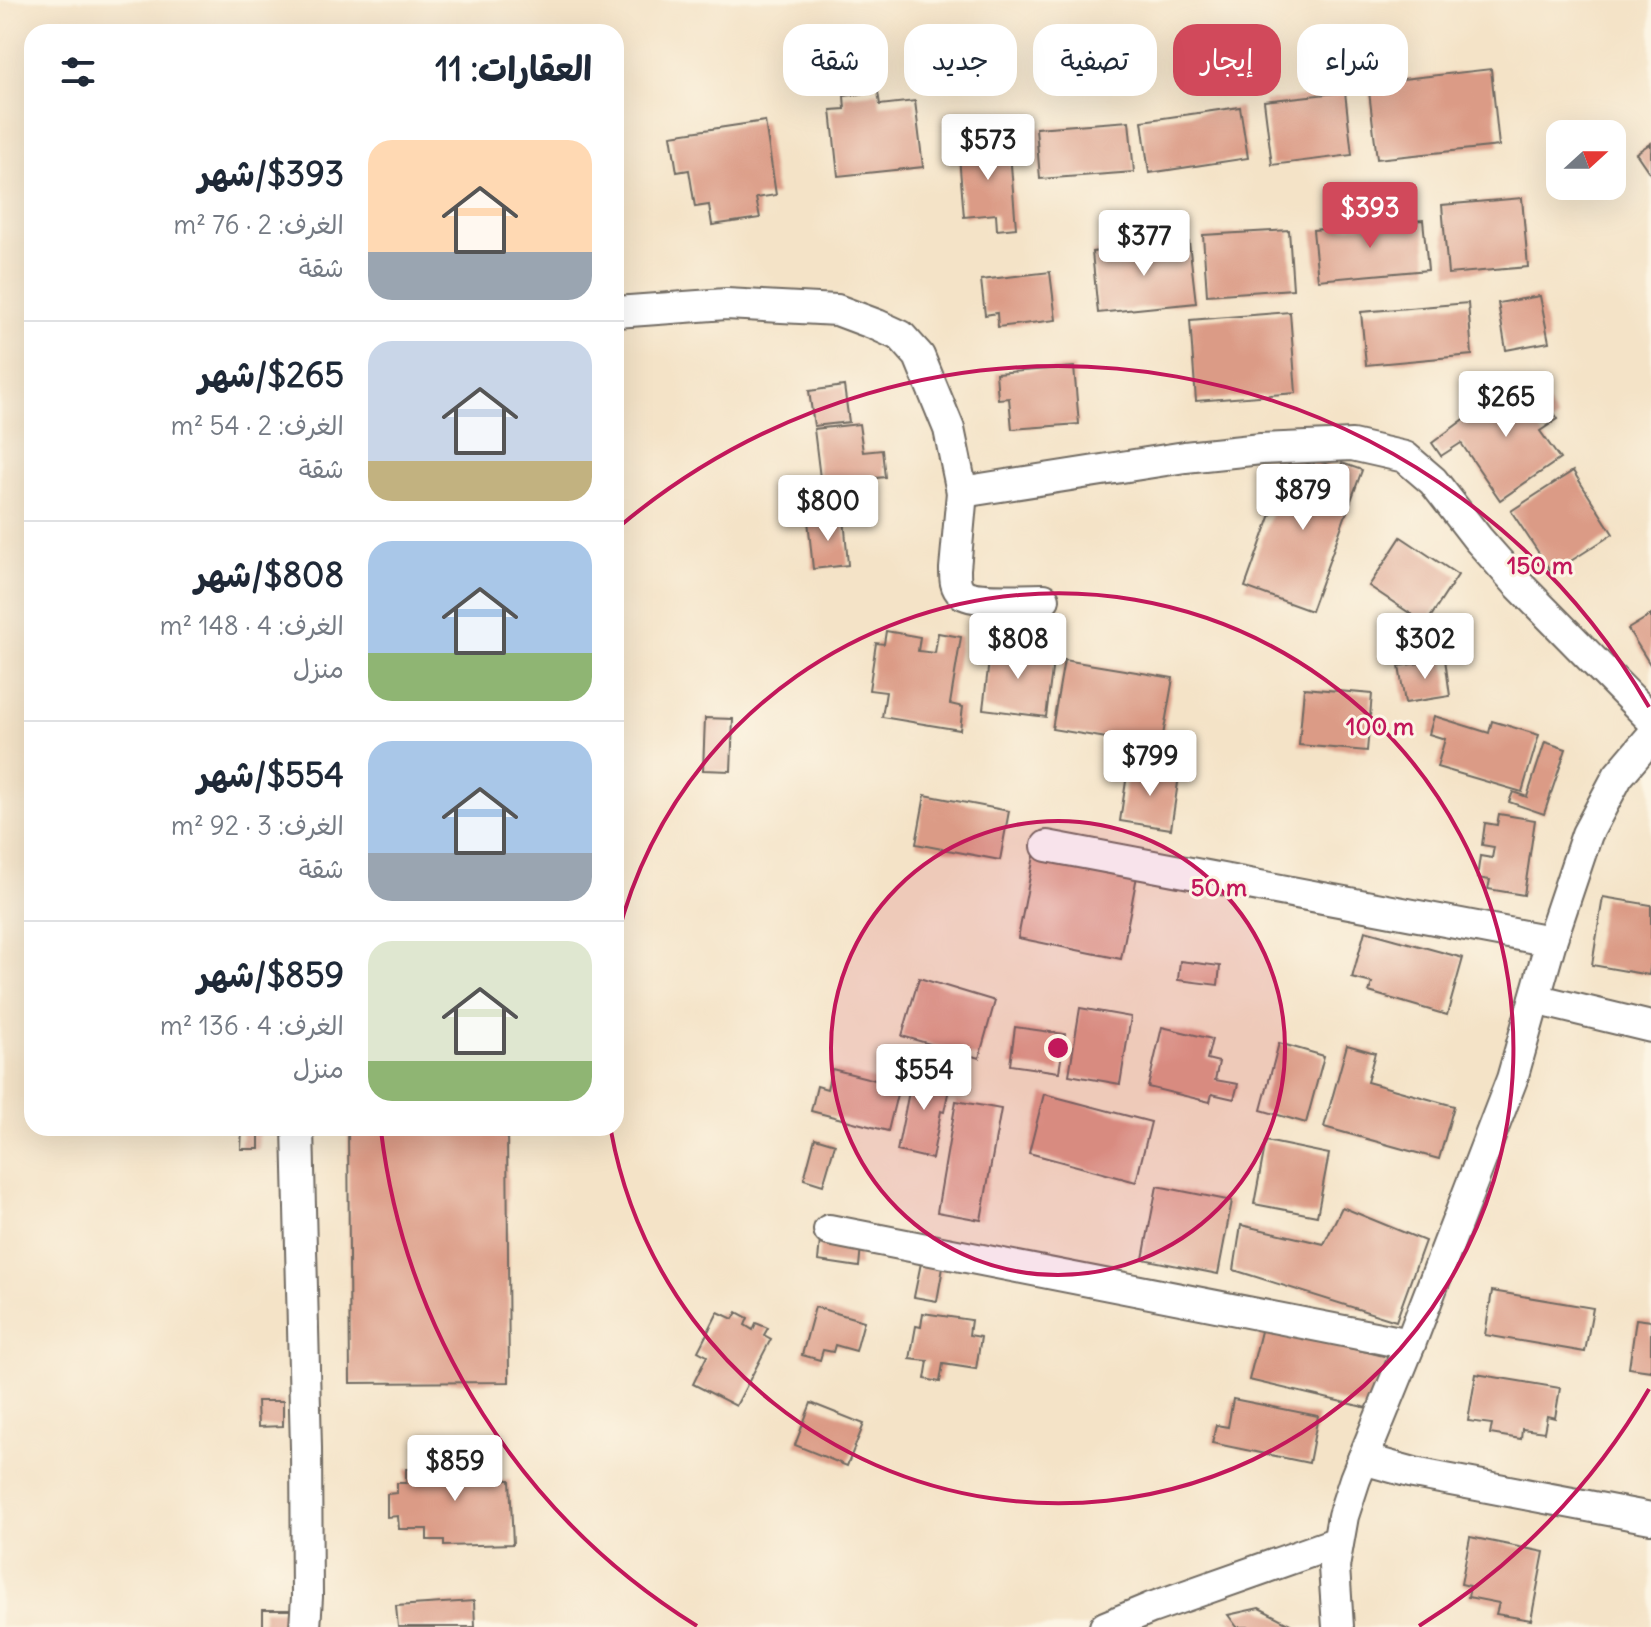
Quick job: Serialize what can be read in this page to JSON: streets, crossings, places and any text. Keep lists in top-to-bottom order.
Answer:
{
  "north": "right",
  "page": {
    "chip": [
      "شراء",
      "إيجار",
      "تصفية",
      "جديد",
      "شقة"
    ],
    "heading": "العقارات: 11",
    "price": [
      "$573",
      "$393",
      "$377",
      "$265",
      "$879",
      "$800",
      "$808",
      "$302",
      "$799",
      "$554",
      "$859"
    ],
    "list": [
      {
        "name": "$393/شهر",
        "note": "الغرف: 2 · 76 m² · شقة"
      },
      {
        "name": "$265/شهر",
        "note": "الغرف: 2 · 54 m² · شقة"
      },
      {
        "name": "$808/شهر",
        "note": "الغرف: 4 · 148 m² · منزل"
      },
      {
        "name": "$554/شهر",
        "note": "الغرف: 3 · 92 m² · شقة"
      },
      {
        "name": "$859/شهر",
        "note": "الغرف: 4 · 136 m² · منزل"
      }
    ]
  },
  "rings": ["150 m", "100 m", "50 m"]
}
